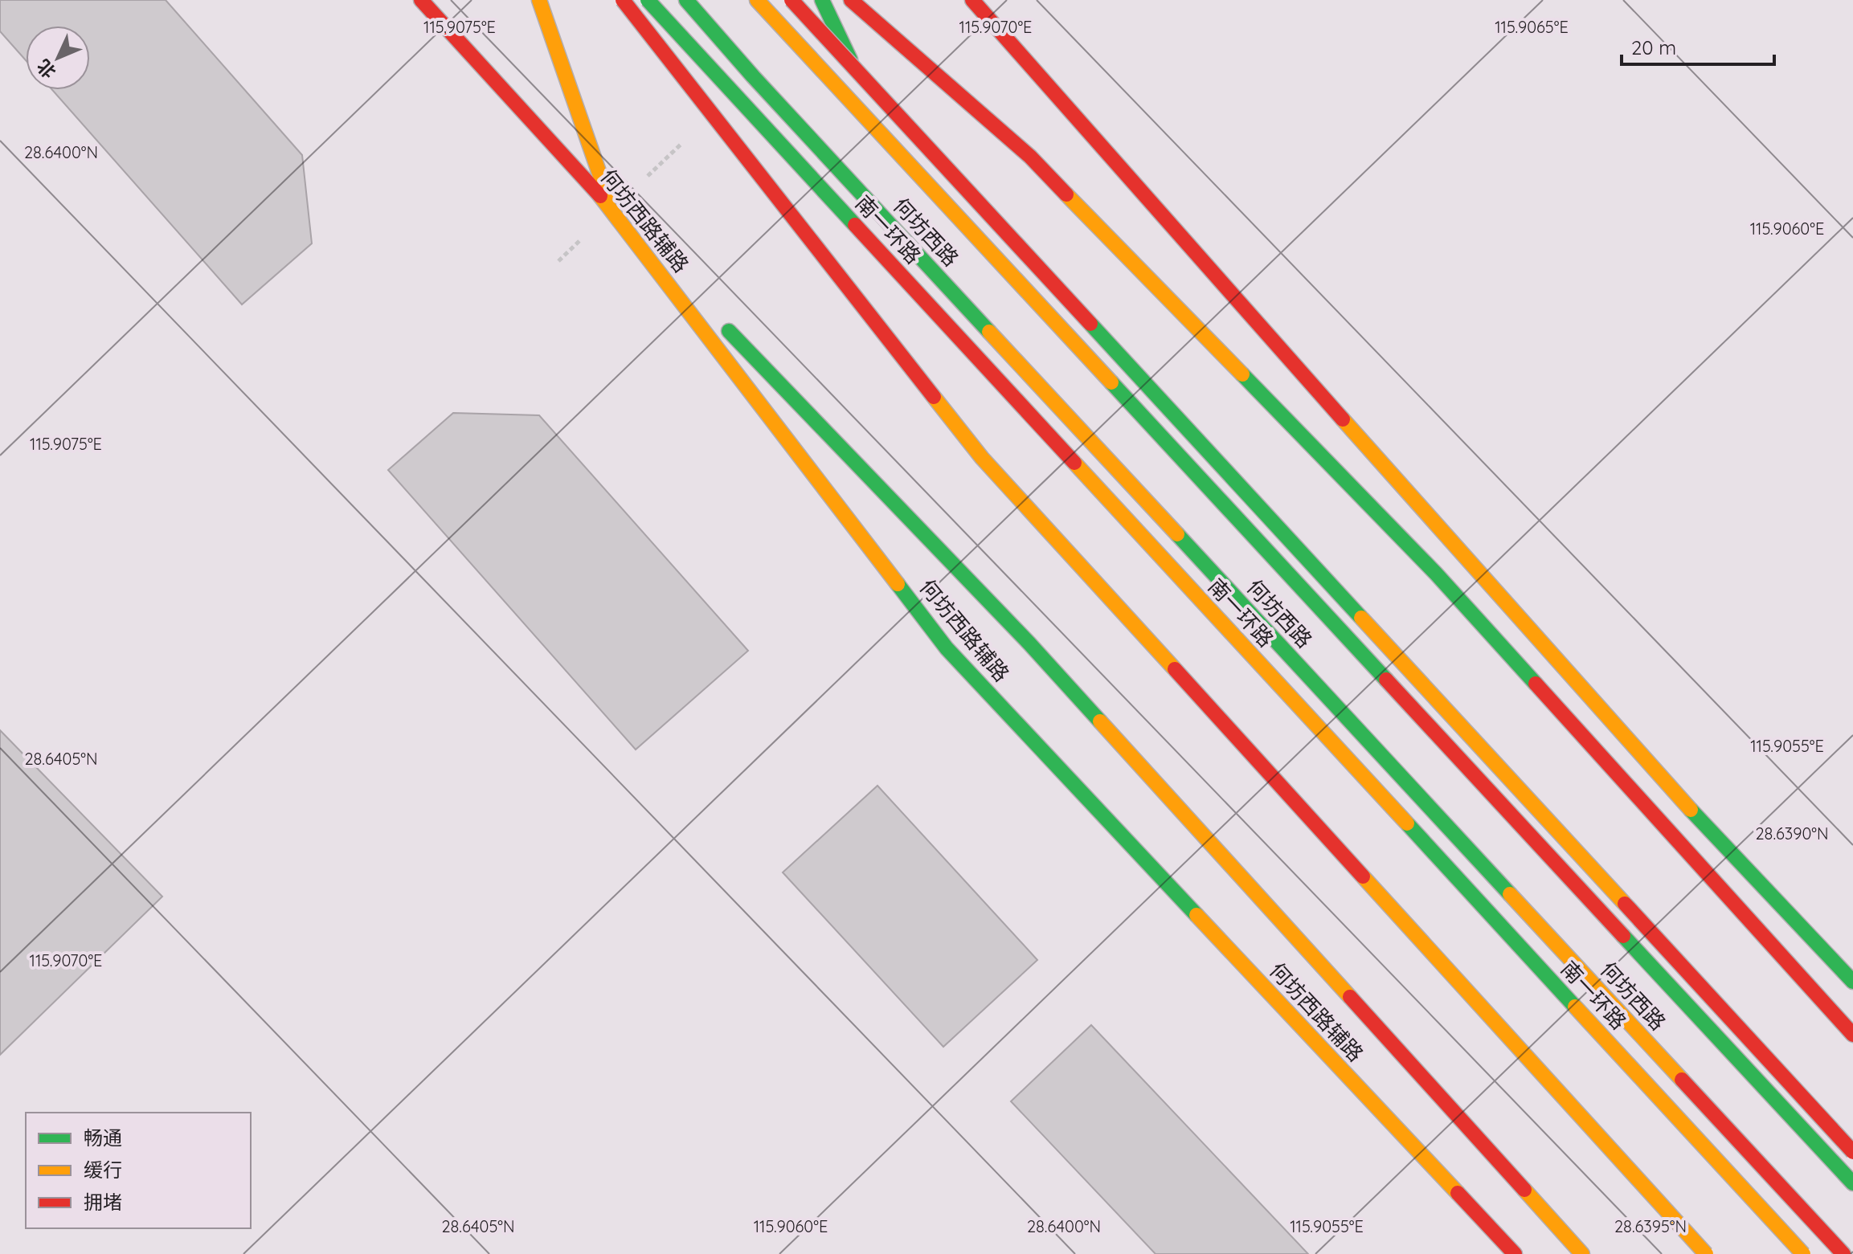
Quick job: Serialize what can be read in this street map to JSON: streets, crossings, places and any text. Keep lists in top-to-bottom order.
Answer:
{
  "streets": {
    "main road": ["何坊西路辅路", "南一环路", "何坊西路"]
  },
  "legend": ["畅通", "缓行", "拥堵"],
  "scale_bar": "20 m",
  "north": "bottom left",
  "coordinates": [
    "115.9075°E",
    "115.9070°E",
    "115.9065°E",
    "28.6400°N",
    "115.9060°E",
    "115.9055°E",
    "28.6405°N",
    "28.6390°N",
    "28.6395°N"
  ]
}
